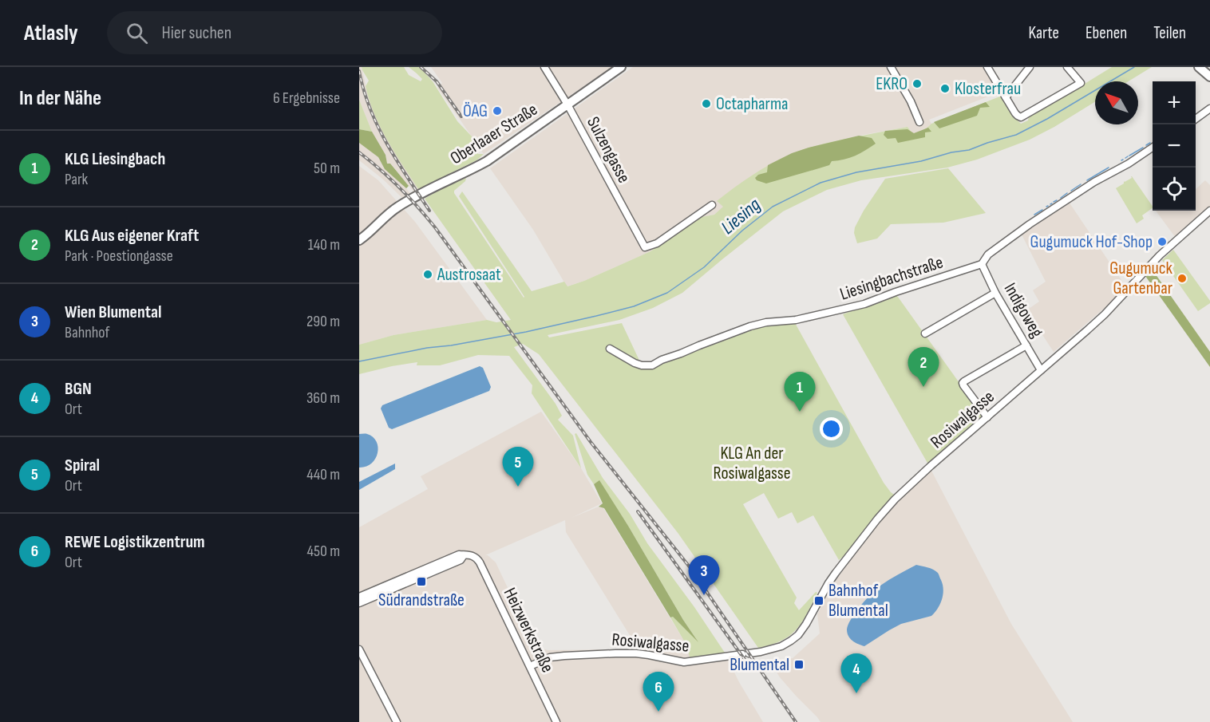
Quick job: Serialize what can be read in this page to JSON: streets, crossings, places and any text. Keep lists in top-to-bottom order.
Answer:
{
  "streets": {
    "main road": ["Oberlaaer Straße"],
    "street": [
      "Sulzengasse",
      "Liesingbachstraße",
      "Indigoweg",
      "Rosiwalgasse",
      "Heizwerkstraße"
    ]
  },
  "crossings": [
    ["Oberlaaer Straße", "Sulzengasse"],
    ["Liesingbachstraße", "Indigoweg"],
    ["Indigoweg", "Rosiwalgasse"],
    ["Rosiwalgasse", "Heizwerkstraße"]
  ],
  "water": ["Liesing"],
  "parks": ["KLG An der Rosiwalgasse"],
  "places": {
    "other": [
      "EKRO",
      "Klosterfrau",
      "Octapharma",
      "ÖAG",
      "Gugumuck Hof-Shop",
      "Austrosaat",
      "Gugumuck Gartenbar"
    ],
    "transit": ["Südrandstraße", "Bahnhof Blumental", "Blumental"]
  },
  "north": "top left",
  "page": {
    "header": "Atlasly",
    "search": "Hier suchen",
    "nav": ["Karte", "Ebenen", "Teilen"],
    "heading": ["In der Nähe", "6 Ergebnisse"],
    "map_buttons": ["+", "−"],
    "list": [
      {
        "mark": "1",
        "name": "KLG Liesingbach",
        "note": "Park",
        "value": "50 m"
      },
      {
        "mark": "2",
        "name": "KLG Aus eigener Kraft",
        "note": "Park · Poestiongasse",
        "value": "140 m"
      },
      {
        "mark": "3",
        "name": "Wien Blumental",
        "note": "Bahnhof",
        "value": "290 m"
      },
      {
        "mark": "4",
        "name": "BGN",
        "note": "Ort",
        "value": "360 m"
      },
      {
        "mark": "5",
        "name": "Spiral",
        "note": "Ort",
        "value": "440 m"
      },
      {
        "mark": "6",
        "name": "REWE Logistikzentrum",
        "note": "Ort",
        "value": "450 m"
      }
    ],
    "pins": [
      "2",
      "1",
      "5",
      "3",
      "4",
      "6"
    ]
  }
}
